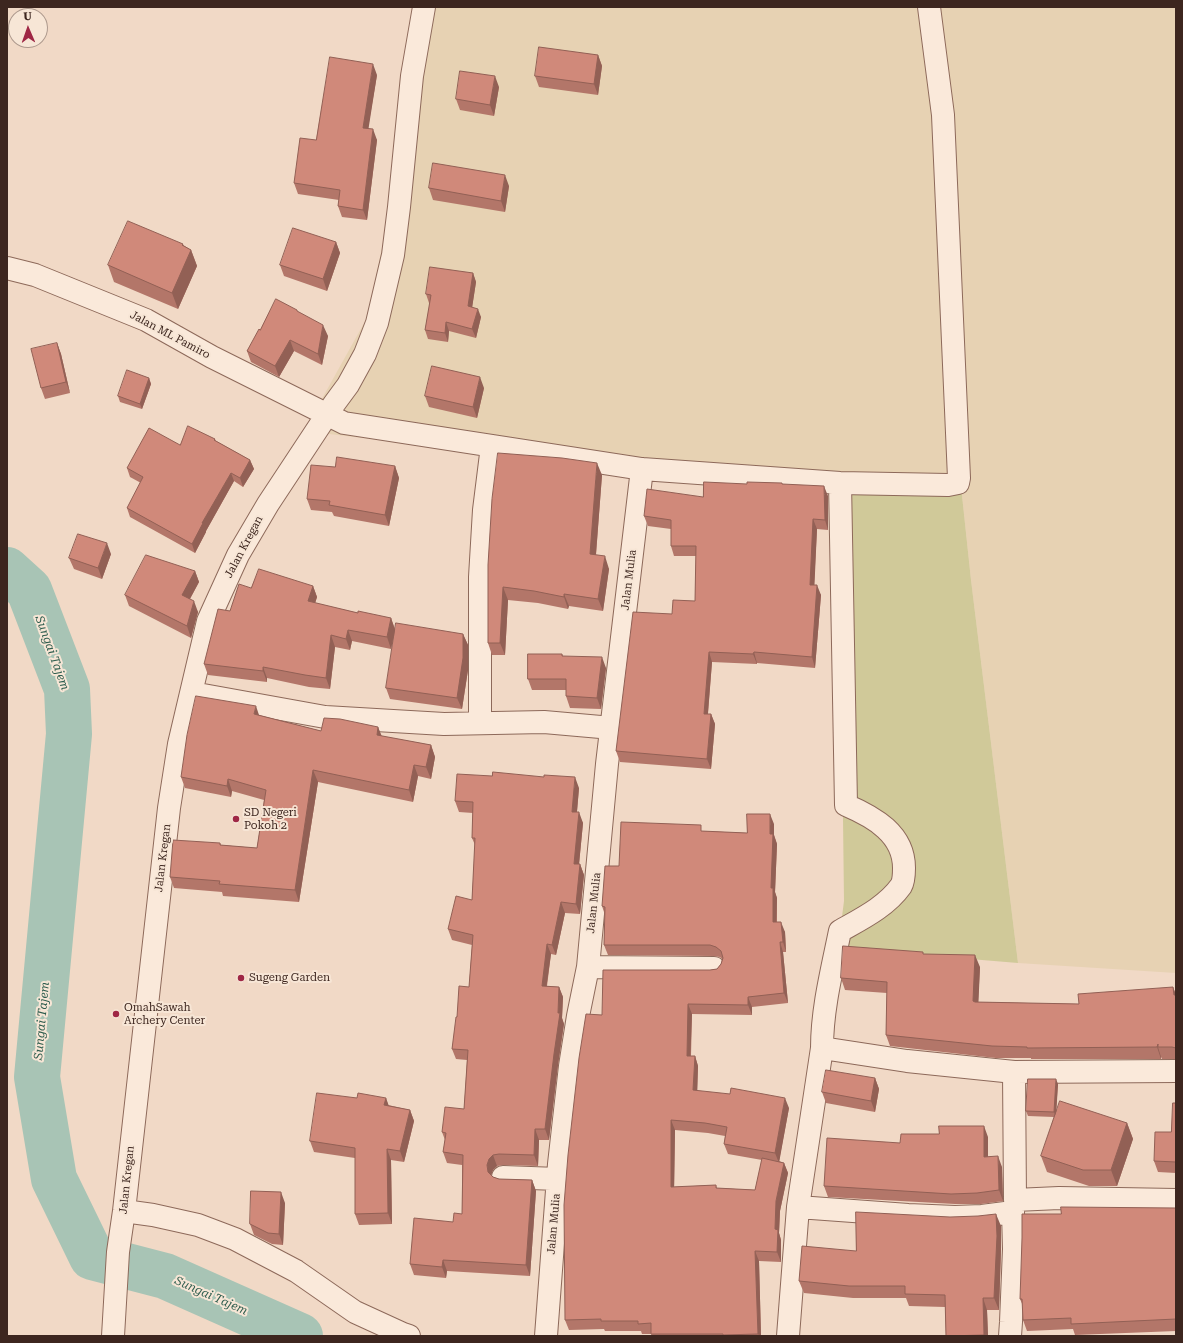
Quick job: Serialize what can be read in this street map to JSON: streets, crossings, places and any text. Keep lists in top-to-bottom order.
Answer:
{
  "streets": {
    "street": ["Jalan ML Pamiro", "Jalan Kregan", "Jalan Mulia"]
  },
  "crossings": [
    ["Jalan ML Pamiro", "Jalan Kregan"],
    ["Jalan ML Pamiro", "Jalan Mulia"]
  ],
  "water": ["Sungai Tajem"],
  "places": ["SD Negeri Pokoh 2", "Sugeng Garden", "OmahSawah Archery Center"],
  "north": "top"
}
